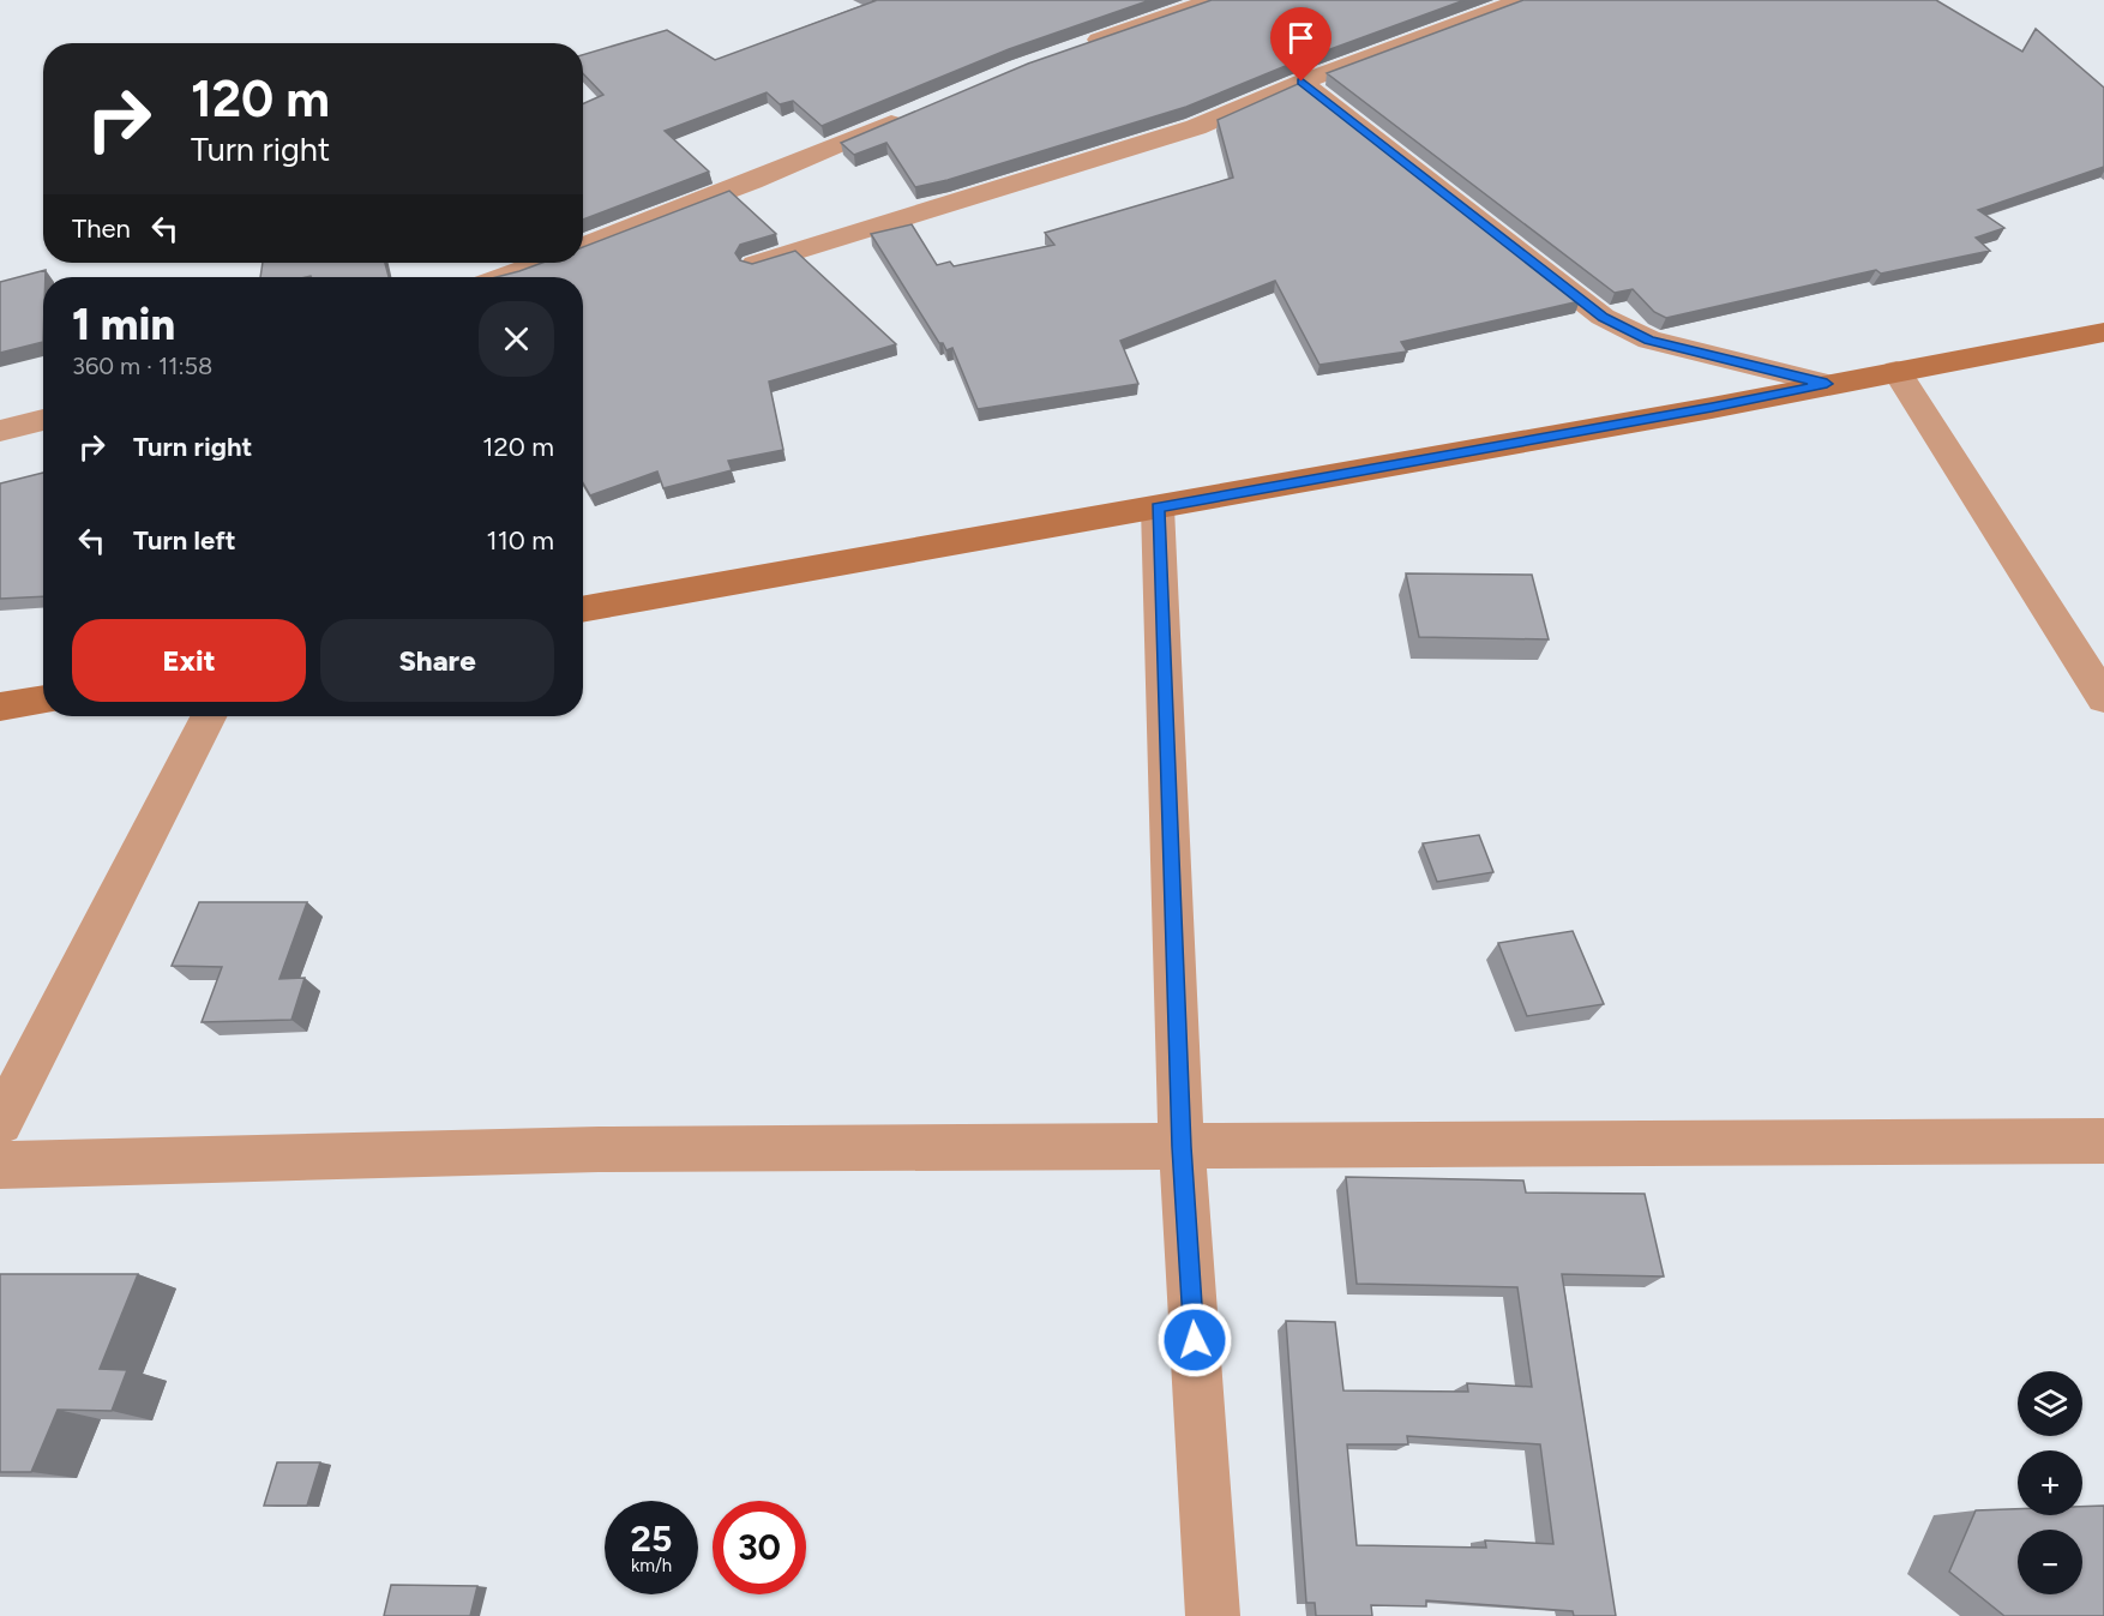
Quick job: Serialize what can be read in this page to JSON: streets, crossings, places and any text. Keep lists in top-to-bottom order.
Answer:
{
  "page": {
    "turn": ["120 m", "Turn right"],
    "then": "Then",
    "heading": ["1 min", "360 m · 11:58"],
    "list": [
      {
        "name": "Turn right",
        "value": "120 m"
      },
      {
        "name": "Turn left",
        "value": "110 m"
      }
    ],
    "buttons": ["Exit", "Share"],
    "map_buttons": ["+", "−"],
    "speed": "25 km/h",
    "limit": "30"
  }
}
